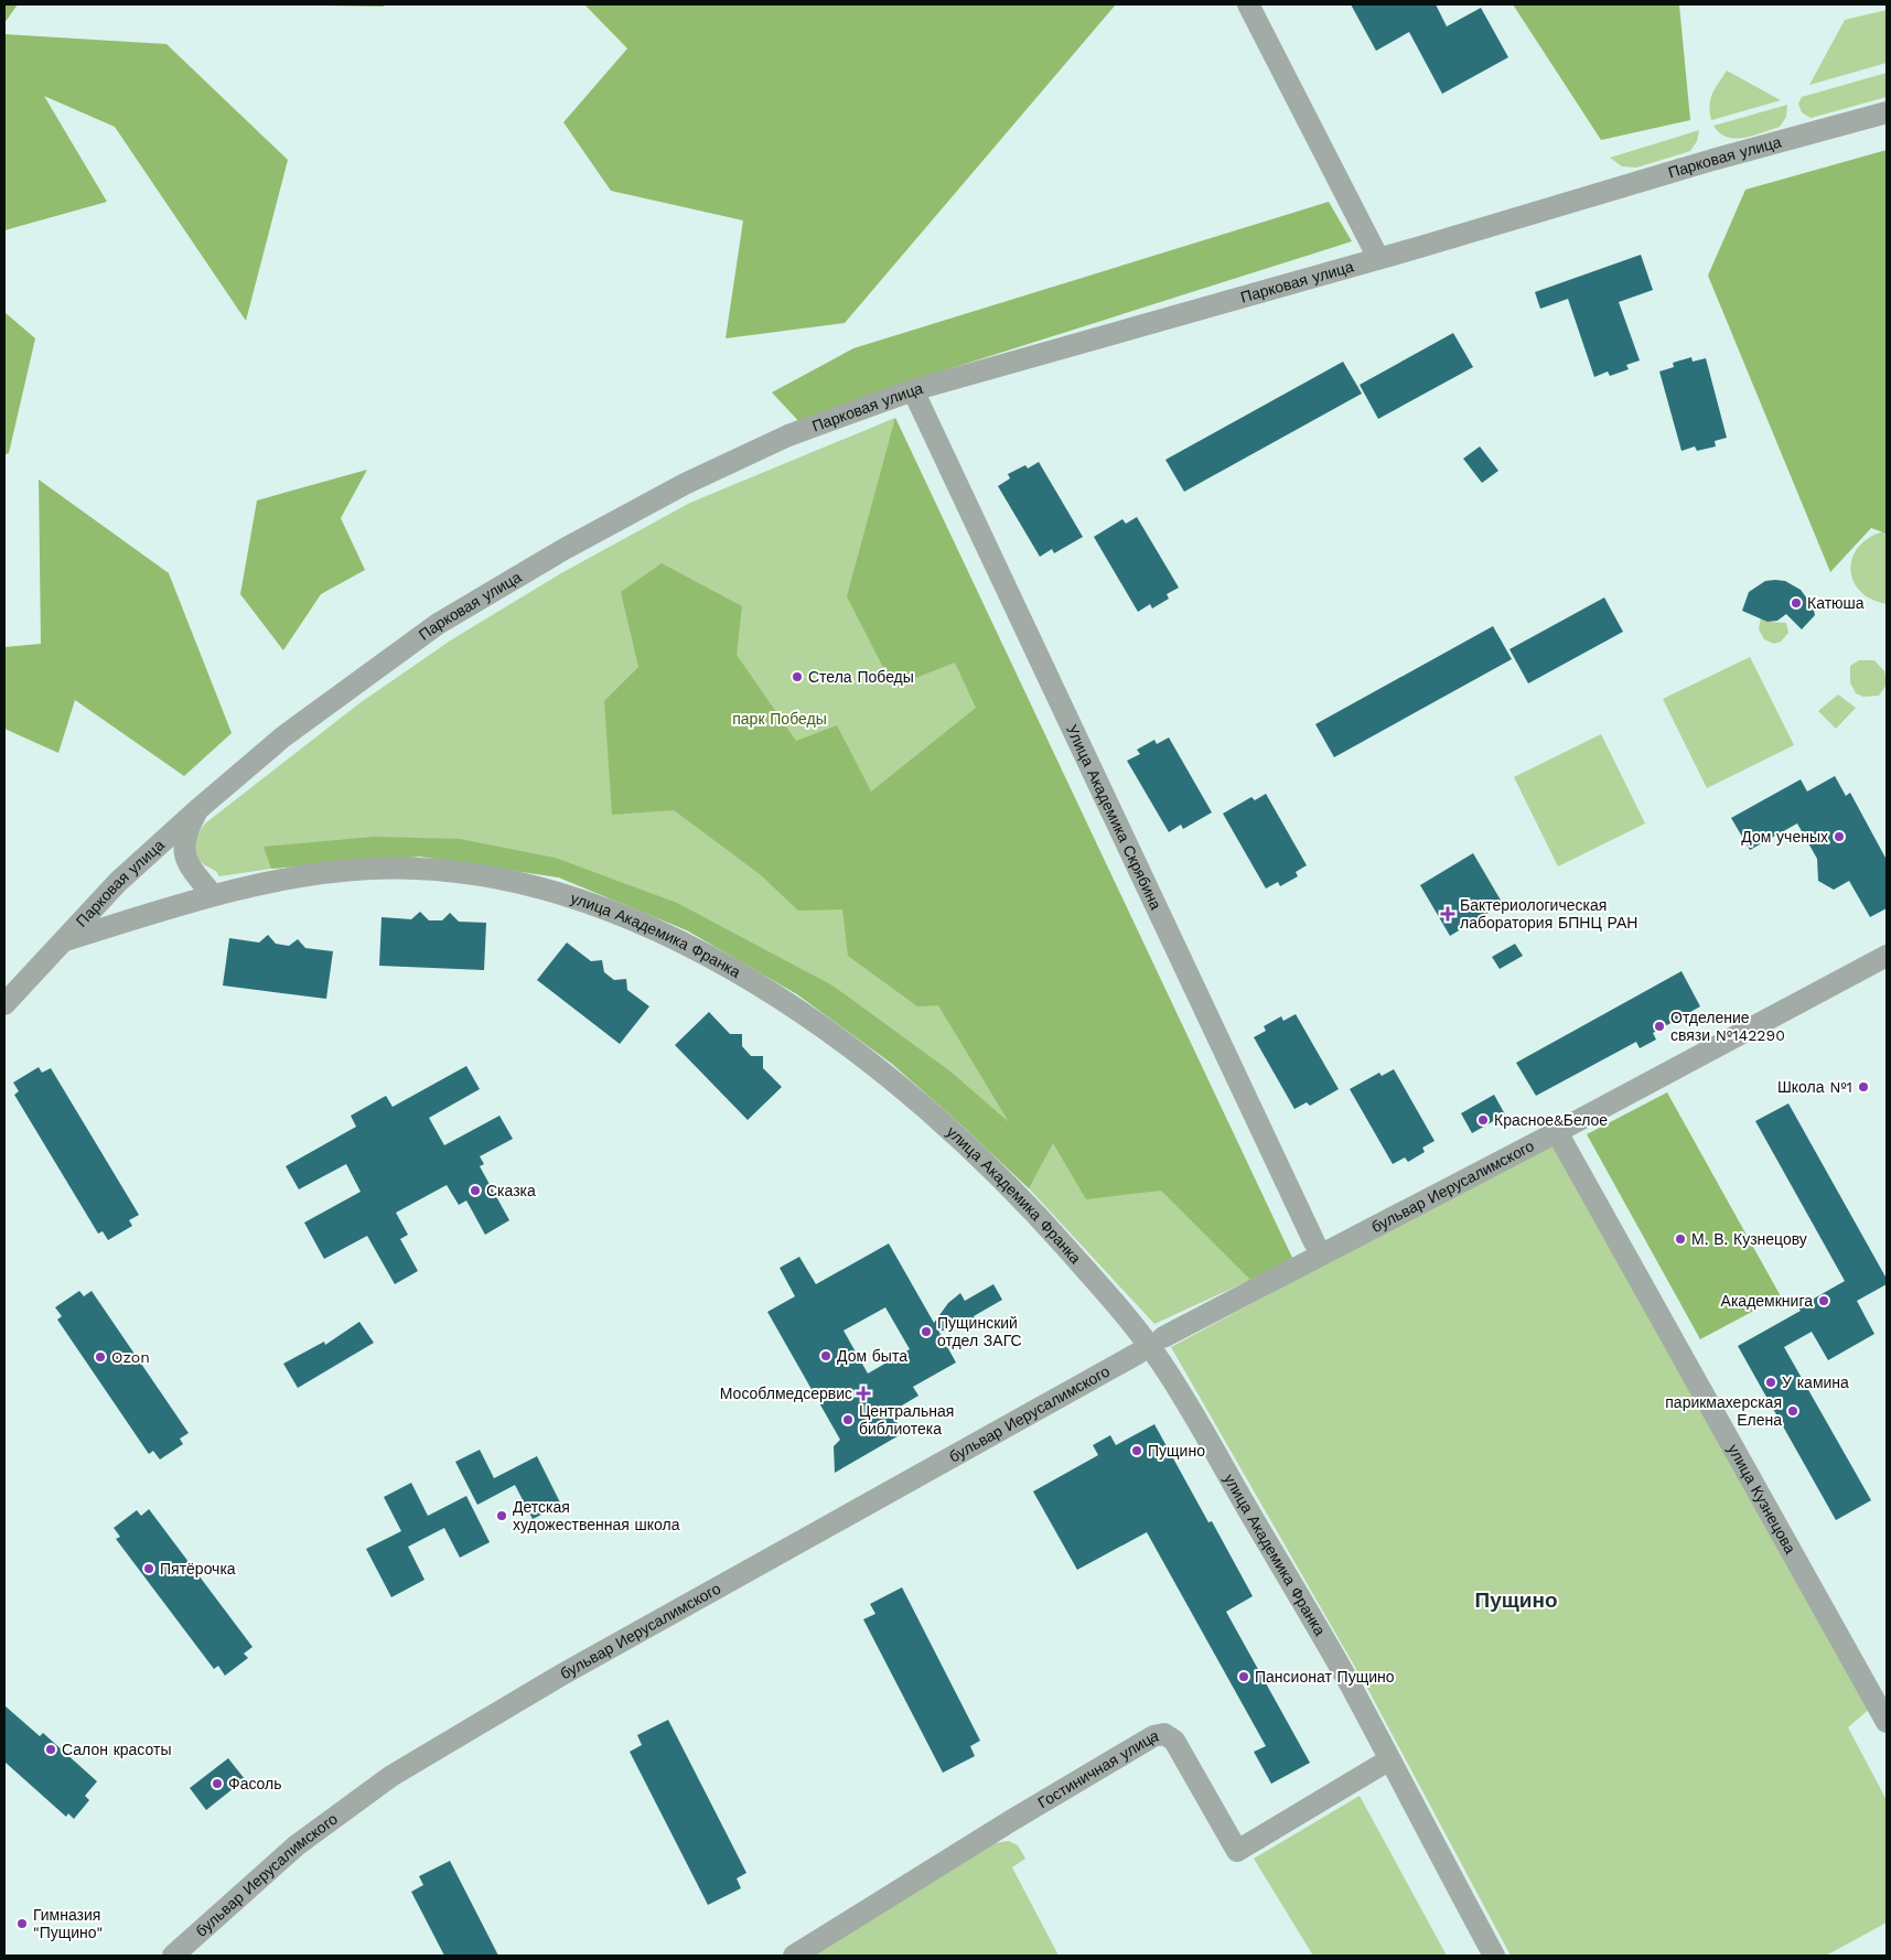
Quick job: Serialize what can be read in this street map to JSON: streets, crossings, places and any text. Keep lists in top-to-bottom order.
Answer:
{
  "streets": {
    "street": [
      "Парковая улица",
      "Улица Академика Скрябина",
      "улица Академика Франка",
      "бульвар Иерусалимского",
      "улица Кузнецова",
      "Гостиничная улица"
    ]
  },
  "crossings": [
    ["Парковая улица", "Улица Академика Скрябина"],
    ["Парковая улица", "улица Академика Франка"],
    ["улица Академика Франка", "Гостиничная улица"],
    ["бульвар Иерусалимского", "улица Кузнецова"]
  ],
  "districts": ["Пущино"],
  "parks": ["парк Победы"],
  "places": {
    "other": [
      "Катюша",
      "Стела Победы",
      "Дом ученых",
      "Отделение связи №142290",
      "Школа №1",
      "Красное&Белое",
      "Сказка",
      "М. В. Кузнецову",
      "Академкнига",
      "Пущинский отдел ЗАГС",
      "Дом быта",
      "Ozon",
      "У камина",
      "парикмахерская Елена",
      "Центральная библиотека",
      "Пущино",
      "Детская художественная школа",
      "Пятёрочка",
      "Пансионат Пущино",
      "Салон красоты",
      "Фасоль",
      "Гимназия \"Пущино\""
    ],
    "health": ["Бактериологическая лаборатория БПНЦ РАН", "Мособлмедсервис"]
  }
}
